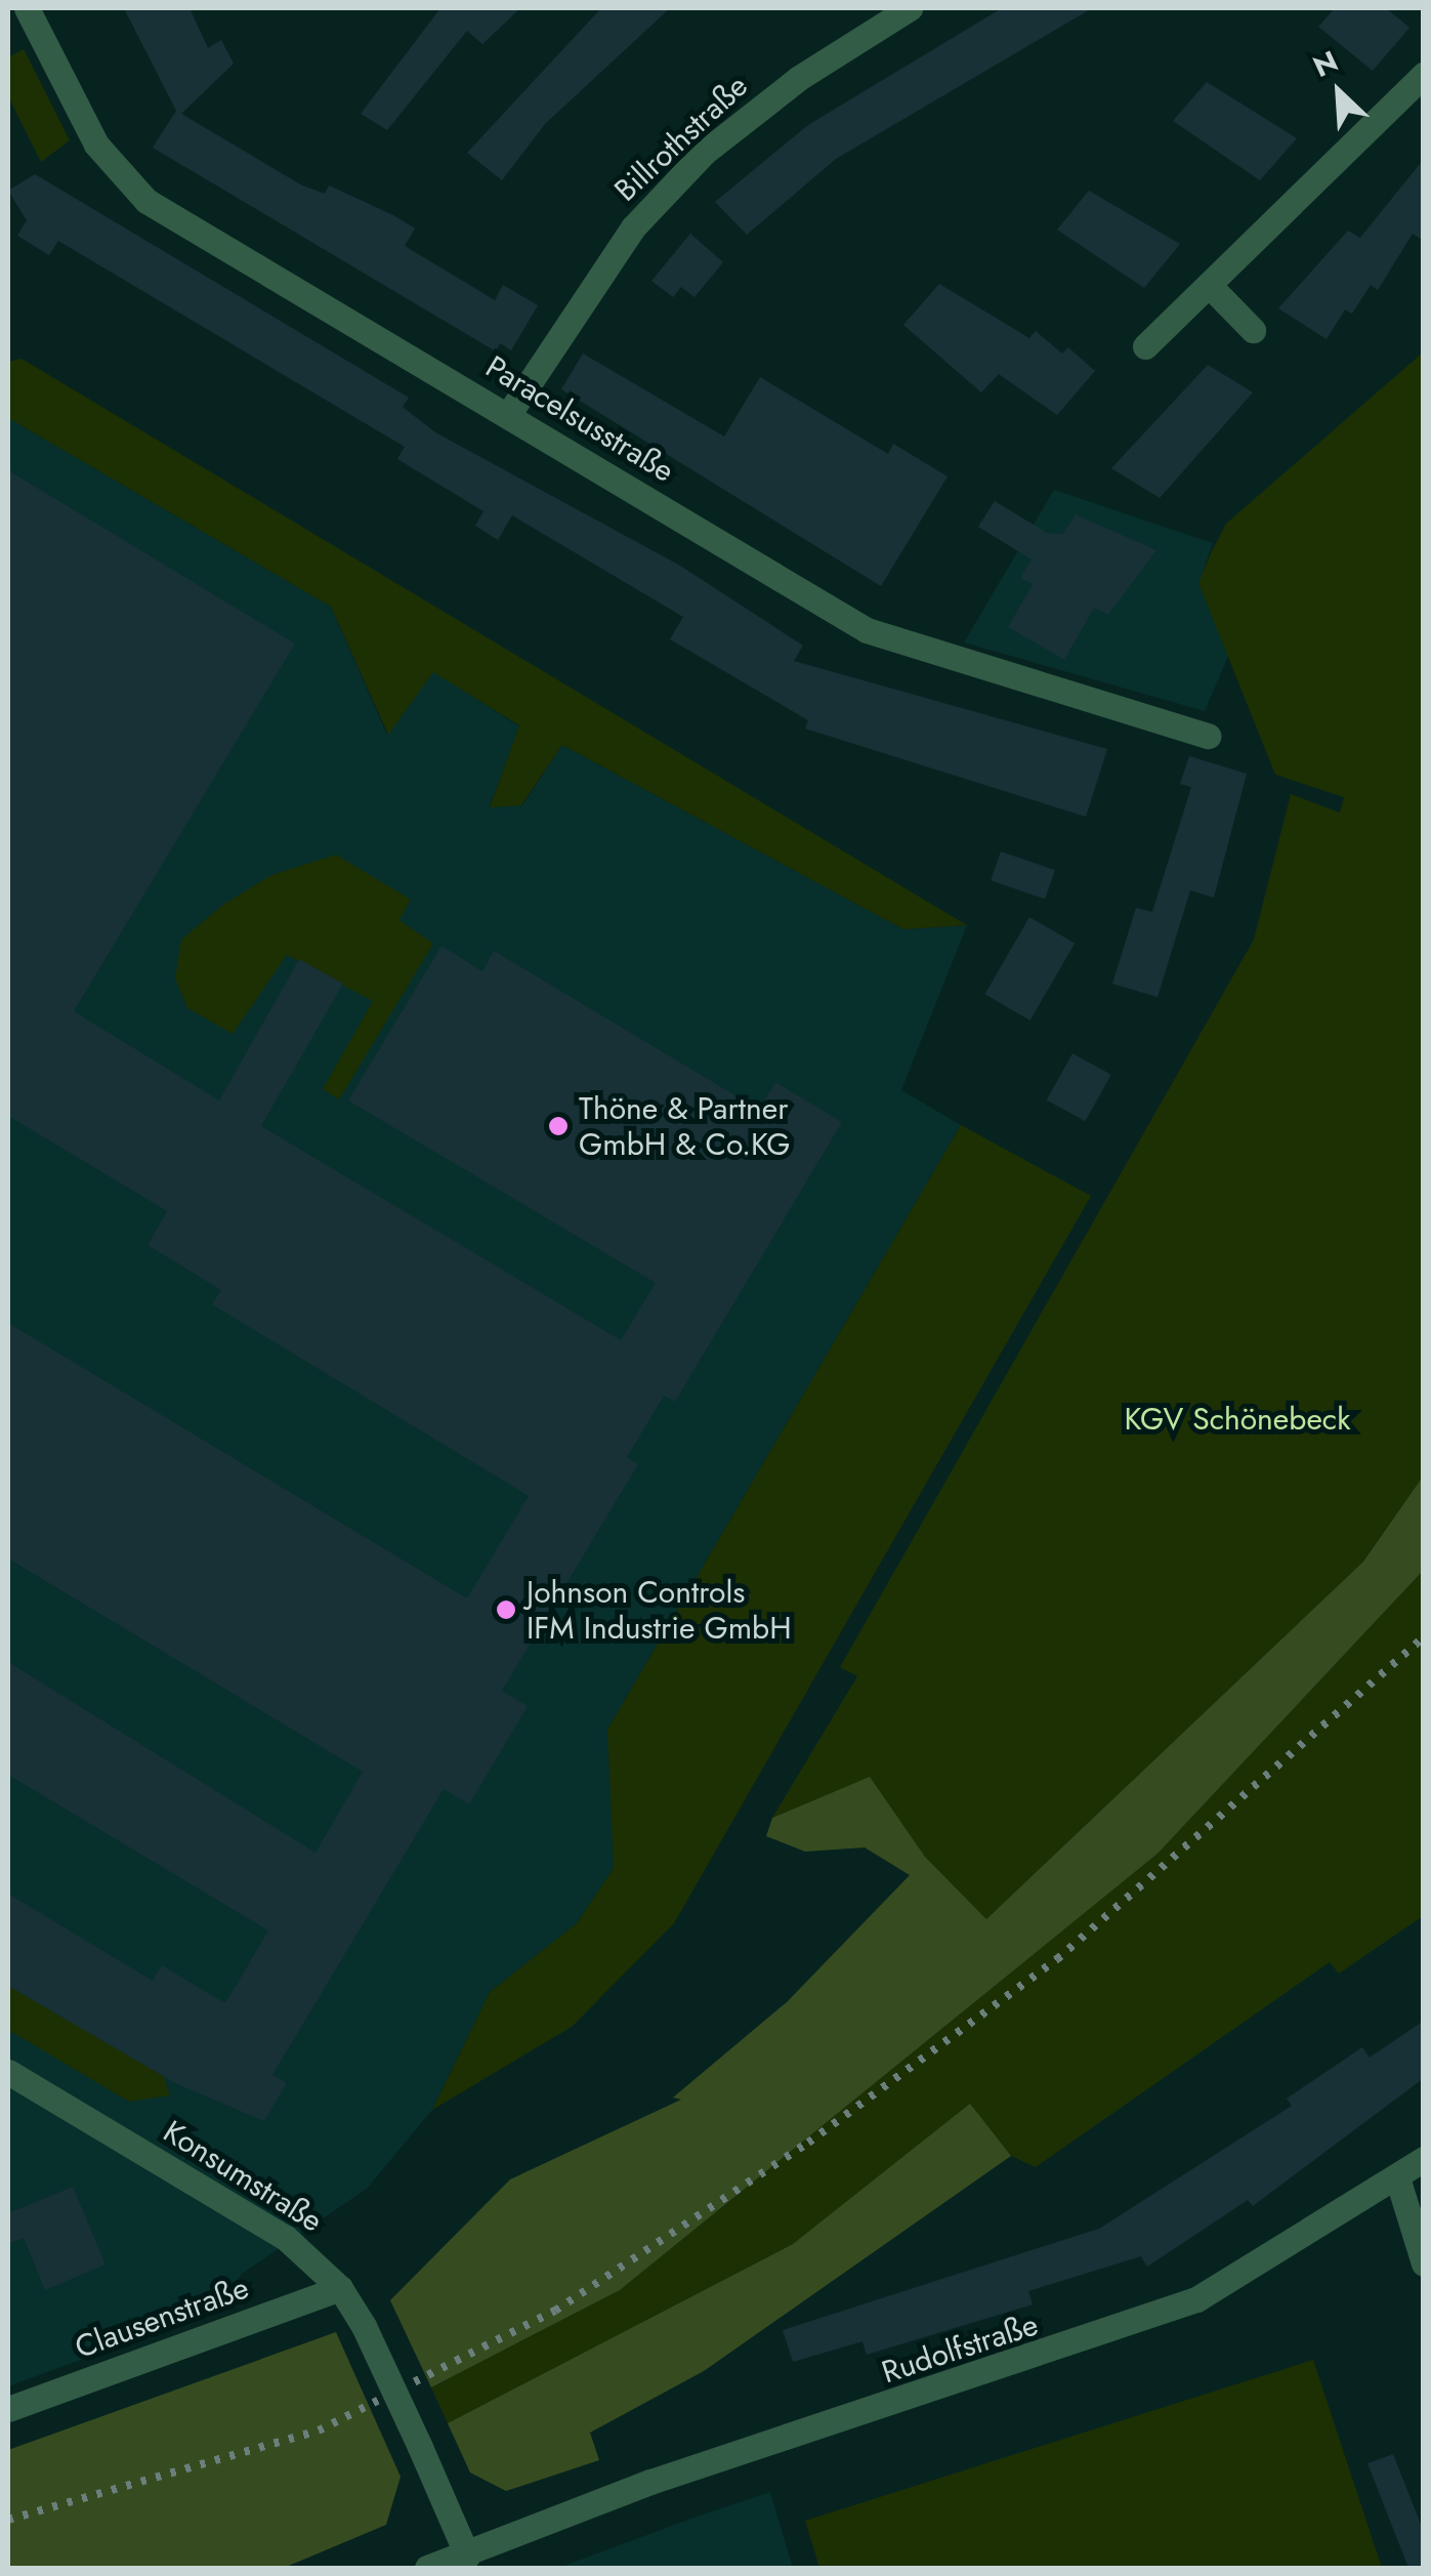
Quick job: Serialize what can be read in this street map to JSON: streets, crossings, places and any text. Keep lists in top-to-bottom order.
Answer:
{
  "streets": {
    "street": [
      "Billrothstraße",
      "Paracelsusstraße",
      "Konsumstraße",
      "Clausenstraße",
      "Rudolfstraße"
    ]
  },
  "crossings": [
    ["Billrothstraße", "Paracelsusstraße"],
    ["Konsumstraße", "Clausenstraße"],
    ["Konsumstraße", "Rudolfstraße"]
  ],
  "parks": ["KGV Schönebeck"],
  "places": ["Thöne & Partner GmbH & Co.KG", "Johnson Controls IFM Industrie GmbH"],
  "north": "top left"
}
